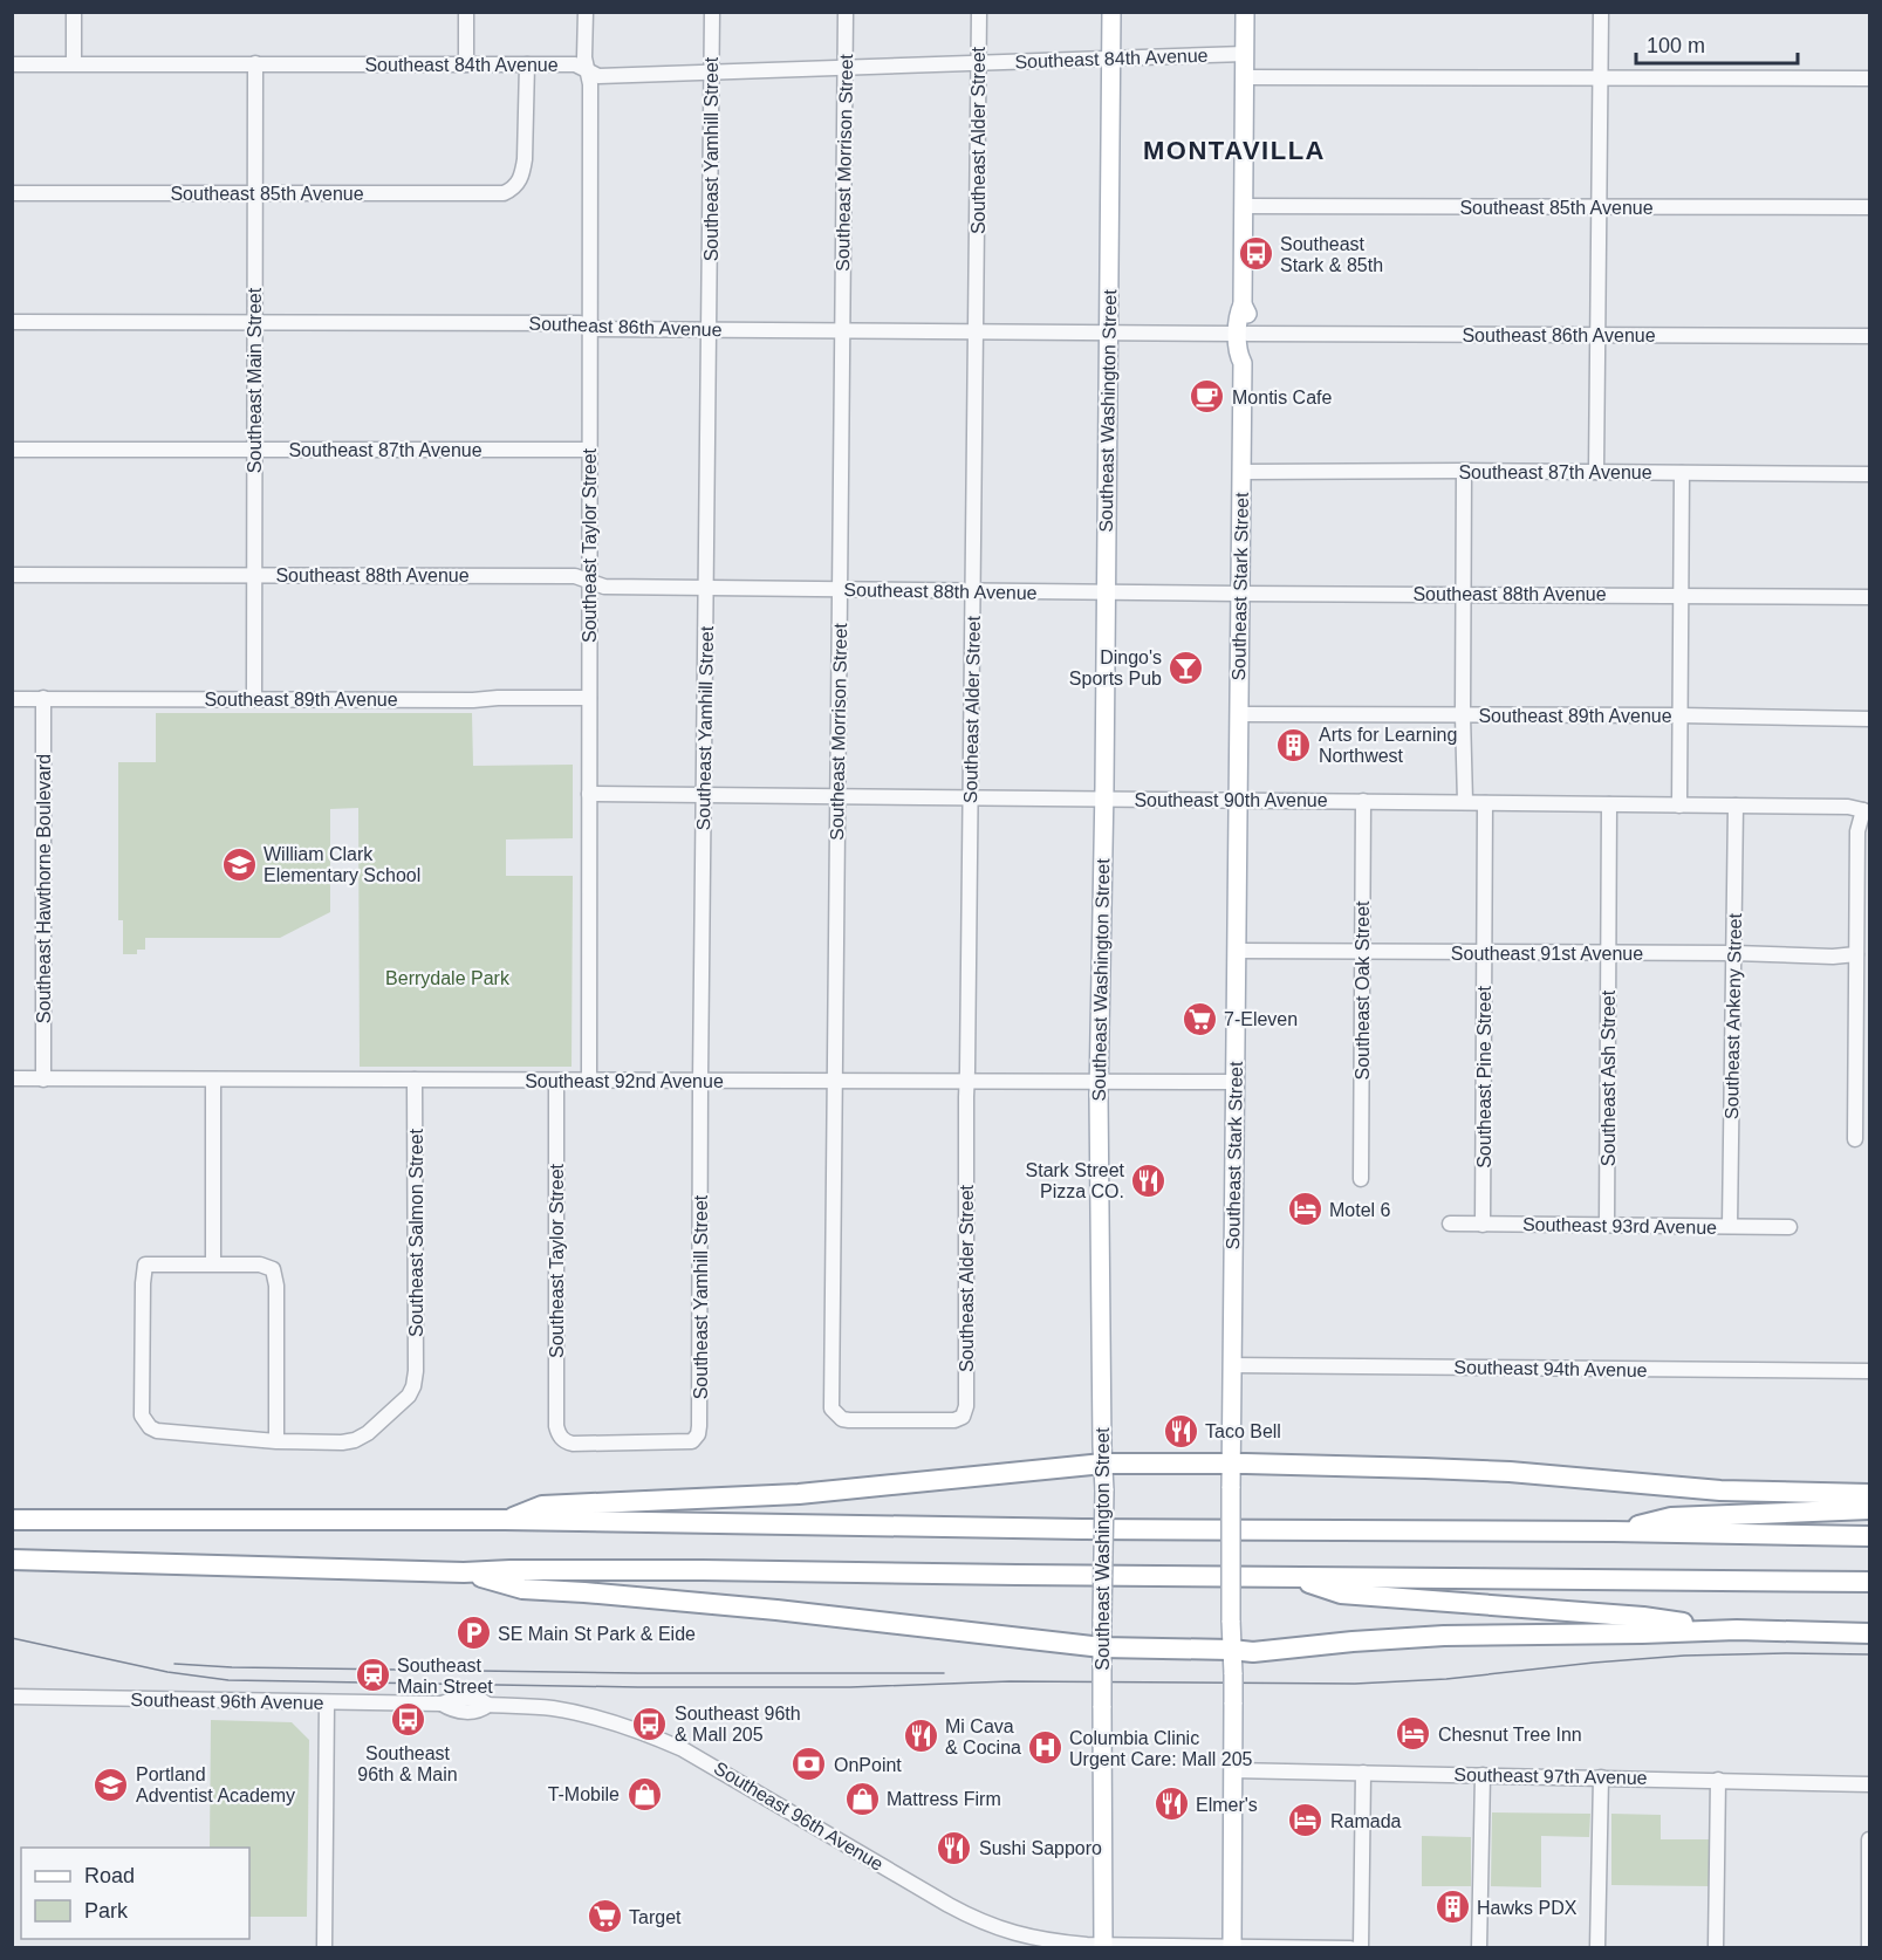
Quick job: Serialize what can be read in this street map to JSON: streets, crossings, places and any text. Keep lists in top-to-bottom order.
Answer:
{
  "streets": {
    "main road": ["Southeast Washington Street", "Southeast Stark Street"],
    "street": [
      "Southeast 84th Avenue",
      "Southeast Alder Street",
      "Southeast Yamhill Street",
      "Southeast Morrison Street",
      "Southeast 85th Avenue",
      "Southeast 86th Avenue",
      "Southeast Main Street",
      "Southeast 87th Avenue",
      "Southeast Taylor Street",
      "Southeast 88th Avenue",
      "Southeast 89th Avenue",
      "Southeast 90th Avenue",
      "Southeast Hawthorne Boulevard",
      "Southeast 91st Avenue",
      "Southeast Oak Street",
      "Southeast Ankeny Street",
      "Southeast Pine Street",
      "Southeast Ash Street",
      "Southeast 92nd Avenue",
      "Southeast 93rd Avenue",
      "Southeast Salmon Street",
      "Southeast 94th Avenue",
      "Southeast 96th Avenue",
      "Southeast 97th Avenue"
    ]
  },
  "crossings": [
    ["Southeast 84th Avenue", "Southeast Alder Street"],
    ["Southeast 84th Avenue", "Southeast Yamhill Street"],
    ["Southeast 84th Avenue", "Southeast Morrison Street"],
    ["Southeast 84th Avenue", "Southeast 85th Avenue"],
    ["Southeast 84th Avenue", "Southeast Main Street"],
    ["Southeast 84th Avenue", "Southeast Washington Street"],
    ["Southeast 84th Avenue", "Southeast Taylor Street"],
    ["Southeast 84th Avenue", "Southeast Stark Street"],
    ["Southeast Alder Street", "Southeast Morrison Street"],
    ["Southeast Alder Street", "Southeast 86th Avenue"],
    ["Southeast Alder Street", "Southeast 88th Avenue"],
    ["Southeast Alder Street", "Southeast 90th Avenue"],
    ["Southeast Alder Street", "Southeast 92nd Avenue"],
    ["Southeast Yamhill Street", "Southeast 86th Avenue"],
    ["Southeast Yamhill Street", "Southeast Taylor Street"],
    ["Southeast Yamhill Street", "Southeast 88th Avenue"],
    ["Southeast Yamhill Street", "Southeast 90th Avenue"],
    ["Southeast Yamhill Street", "Southeast 92nd Avenue"],
    ["Southeast Morrison Street", "Southeast 86th Avenue"],
    ["Southeast Morrison Street", "Southeast 88th Avenue"],
    ["Southeast Morrison Street", "Southeast 90th Avenue"],
    ["Southeast Morrison Street", "Southeast 92nd Avenue"],
    ["Southeast 85th Avenue", "Southeast Main Street"],
    ["Southeast 85th Avenue", "Southeast Stark Street"],
    ["Southeast 86th Avenue", "Southeast Main Street"],
    ["Southeast 86th Avenue", "Southeast Washington Street"],
    ["Southeast 86th Avenue", "Southeast Taylor Street"],
    ["Southeast 86th Avenue", "Southeast Stark Street"],
    ["Southeast Main Street", "Southeast 87th Avenue"],
    ["Southeast Main Street", "Southeast 88th Avenue"],
    ["Southeast Main Street", "Southeast 89th Avenue"],
    ["Southeast Washington Street", "Southeast 88th Avenue"],
    ["Southeast Washington Street", "Southeast 90th Avenue"],
    ["Southeast Washington Street", "Southeast 92nd Avenue"],
    ["Southeast Washington Street", "Southeast 96th Avenue"],
    ["Southeast 87th Avenue", "Southeast Taylor Street"],
    ["Southeast 87th Avenue", "Southeast Stark Street"],
    ["Southeast Taylor Street", "Southeast 88th Avenue"],
    ["Southeast Taylor Street", "Southeast 89th Avenue"],
    ["Southeast Taylor Street", "Southeast 90th Avenue"],
    ["Southeast Taylor Street", "Southeast 92nd Avenue"],
    ["Southeast 88th Avenue", "Southeast Stark Street"],
    ["Southeast Stark Street", "Southeast 89th Avenue"],
    ["Southeast Stark Street", "Southeast 90th Avenue"],
    ["Southeast Stark Street", "Southeast 91st Avenue"],
    ["Southeast Stark Street", "Southeast 92nd Avenue"],
    ["Southeast Stark Street", "Southeast 94th Avenue"],
    ["Southeast Stark Street", "Southeast 96th Avenue"],
    ["Southeast Stark Street", "Southeast 97th Avenue"],
    ["Southeast 89th Avenue", "Southeast Hawthorne Boulevard"],
    ["Southeast 90th Avenue", "Southeast Oak Street"],
    ["Southeast 90th Avenue", "Southeast Ankeny Street"],
    ["Southeast 90th Avenue", "Southeast Pine Street"],
    ["Southeast 90th Avenue", "Southeast Ash Street"],
    ["Southeast Hawthorne Boulevard", "Southeast 92nd Avenue"],
    ["Southeast 91st Avenue", "Southeast Oak Street"],
    ["Southeast 91st Avenue", "Southeast Ankeny Street"],
    ["Southeast 91st Avenue", "Southeast Pine Street"],
    ["Southeast 91st Avenue", "Southeast Ash Street"],
    ["Southeast Ankeny Street", "Southeast 93rd Avenue"],
    ["Southeast Pine Street", "Southeast 93rd Avenue"],
    ["Southeast Ash Street", "Southeast 93rd Avenue"],
    ["Southeast 92nd Avenue", "Southeast Salmon Street"]
  ],
  "districts": ["MONTAVILLA"],
  "parks": ["Berrydale Park"],
  "places": {
    "bus stop": ["Southeast Stark & 85th", "Southeast 96th & Main", "Southeast 96th & Mall 205"],
    "cafe": ["Montis Cafe"],
    "bar": ["Dingo's Sports Pub"],
    "building": ["Arts for Learning Northwest", "Hawks PDX"],
    "school or university": ["William Clark Elementary School", "Portland Adventist Academy"],
    "supermarket": ["7-Eleven", "Target"],
    "restaurant": [
      "Stark Street Pizza CO.",
      "Taco Bell",
      "Mi Cava & Cocina",
      "Elmer's",
      "Sushi Sapporo"
    ],
    "hotel": ["Motel 6", "Chesnut Tree Inn", "Ramada"],
    "parking": ["SE Main St Park & Eide"],
    "station": ["Southeast Main Street"],
    "hospital": ["Columbia Clinic Urgent Care: Mall 205"],
    "bank": ["OnPoint"],
    "shop": ["T-Mobile", "Mattress Firm"]
  },
  "legend": ["Road", "Park"],
  "scale_bar": "100 m"
}
